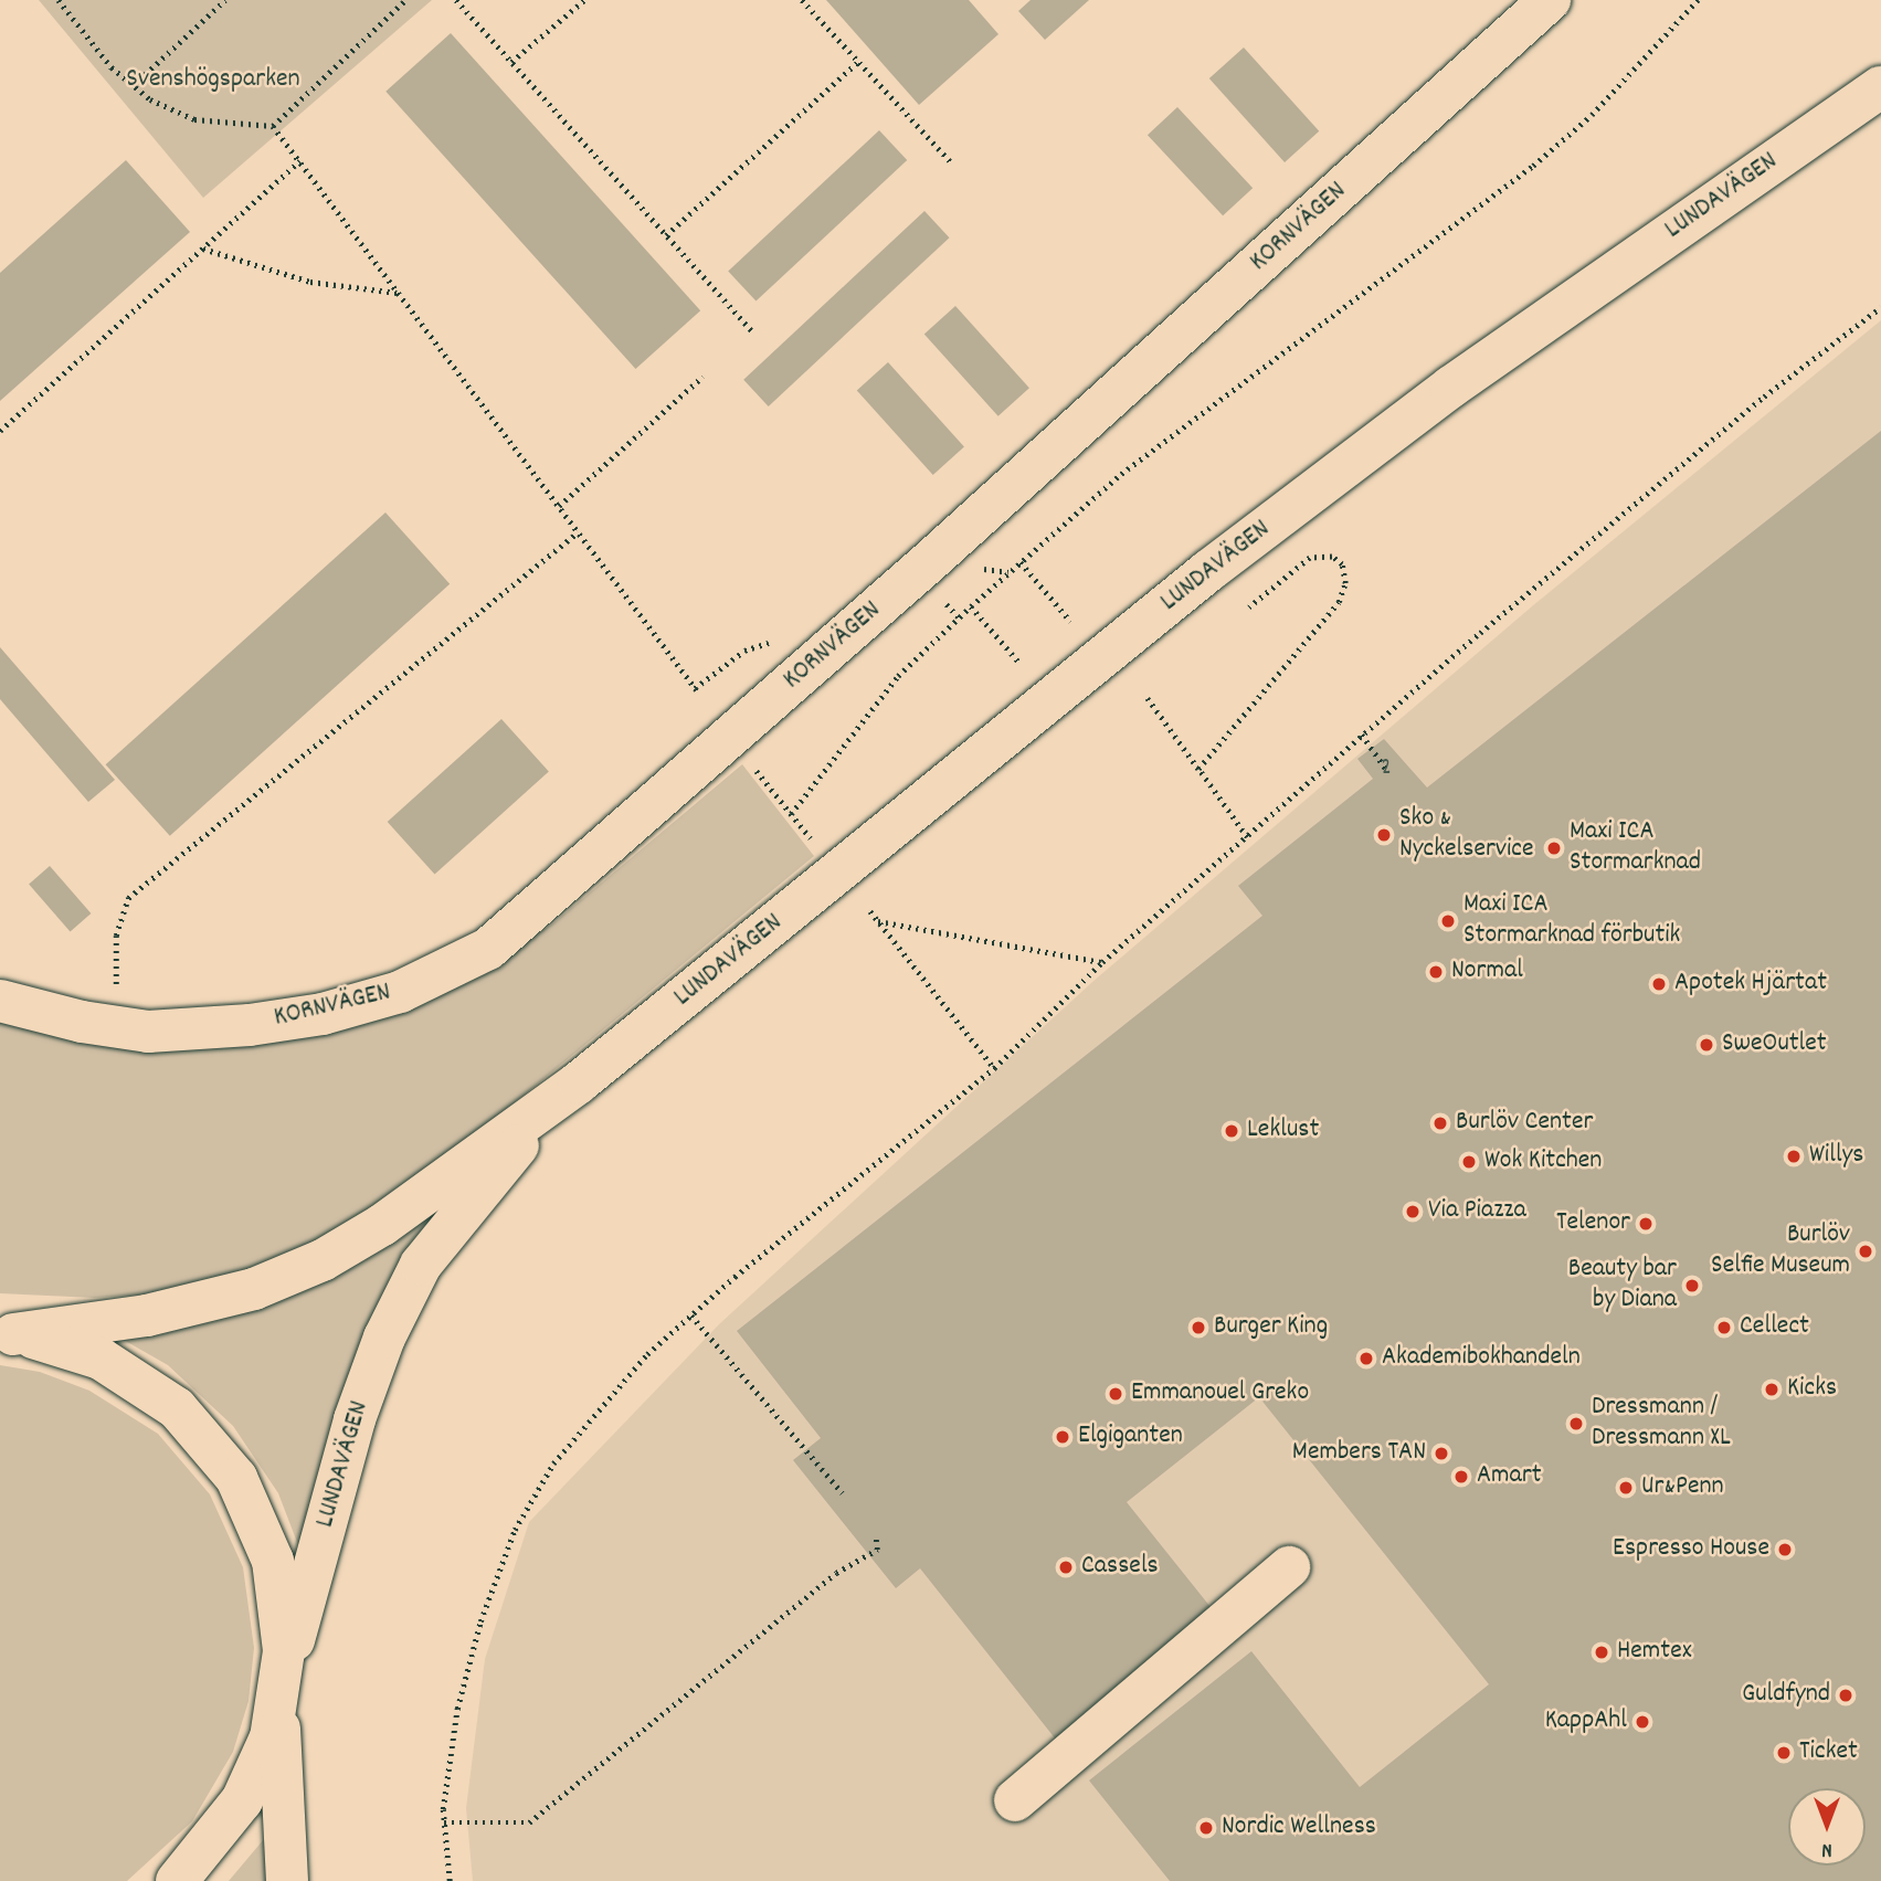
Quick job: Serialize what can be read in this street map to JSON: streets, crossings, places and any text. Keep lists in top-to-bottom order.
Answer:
{
  "streets": {
    "main road": ["LUNDAVÄGEN", "KORNVÄGEN"]
  },
  "parks": ["Svenshögsparken"],
  "places": [
    "Sko & Nyckelservice",
    "Maxi ICA Stormarknad",
    "Maxi ICA Stormarknad förbutik",
    "Normal",
    "Apotek Hjärtat",
    "SweOutlet",
    "Burlöv Center",
    "Leklust",
    "Willys",
    "Wok Kitchen",
    "Via Piazza",
    "Telenor",
    "Burlöv Selfie Museum",
    "Beauty bar by Diana",
    "Burger King",
    "Cellect",
    "Akademibokhandeln",
    "Kicks",
    "Emmanouel Greko",
    "Dressmann / Dressmann XL",
    "Elgiganten",
    "Members TAN",
    "Amart",
    "Ur&Penn",
    "Espresso House",
    "Cassels",
    "Hemtex",
    "Guldfynd",
    "KappAhl",
    "Ticket",
    "Nordic Wellness"
  ],
  "house_numbers": ["2"],
  "north": "bottom"
}
